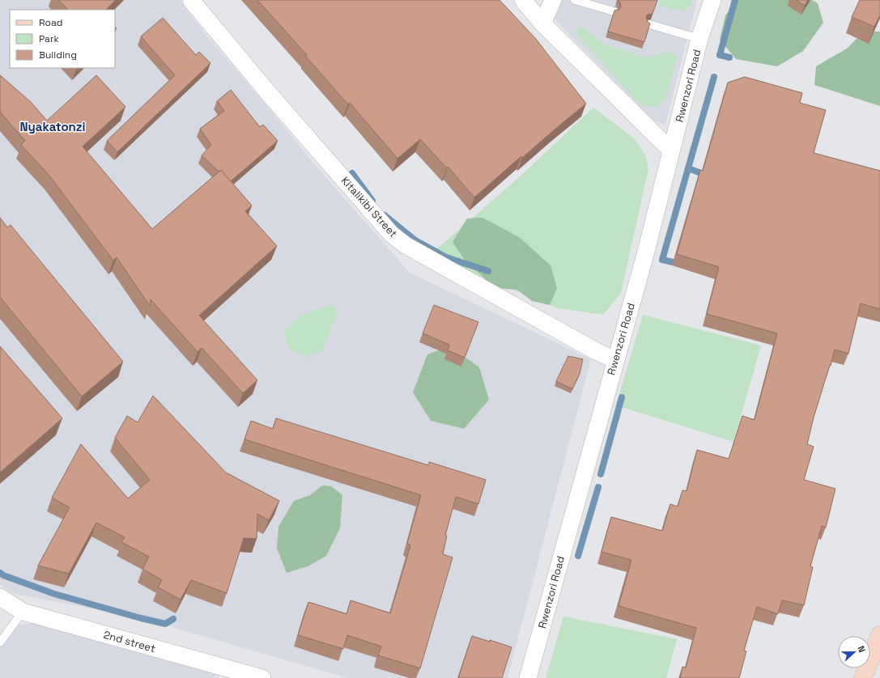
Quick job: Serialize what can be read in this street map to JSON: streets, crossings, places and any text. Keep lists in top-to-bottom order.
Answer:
{
  "streets": {
    "street": ["Rwenzori Road", "Kitalikibi Street", "2nd street"]
  },
  "crossings": [
    ["Rwenzori Road", "Kitalikibi Street"]
  ],
  "districts": ["Nyakatonzi"],
  "legend": ["Road", "Park", "Building"],
  "north": "right"
}
